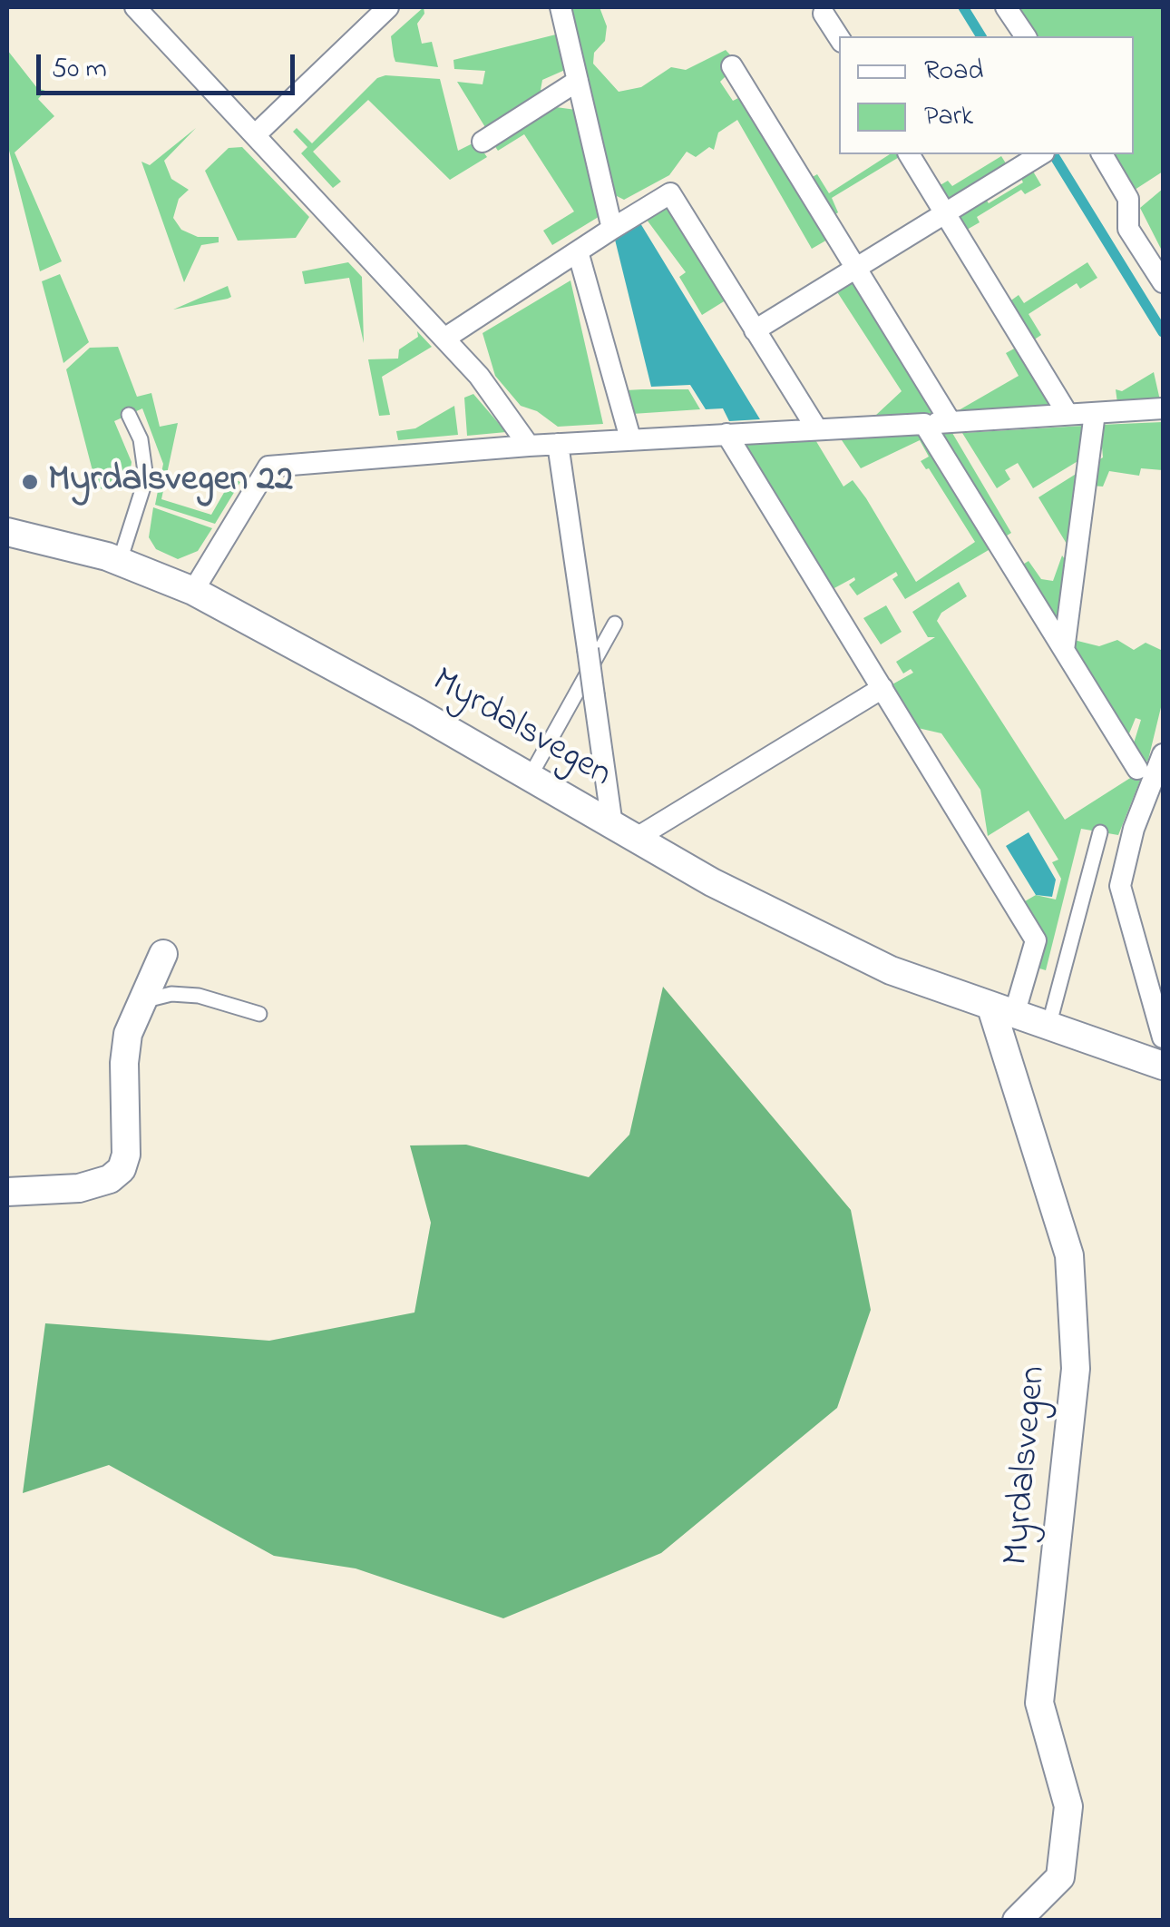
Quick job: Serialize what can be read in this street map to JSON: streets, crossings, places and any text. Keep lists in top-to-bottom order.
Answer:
{
  "streets": {
    "street": ["Myrdalsvegen"]
  },
  "places": ["Myrdalsvegen 22"],
  "legend": ["Road", "Park"],
  "scale_bar": "50 m"
}
